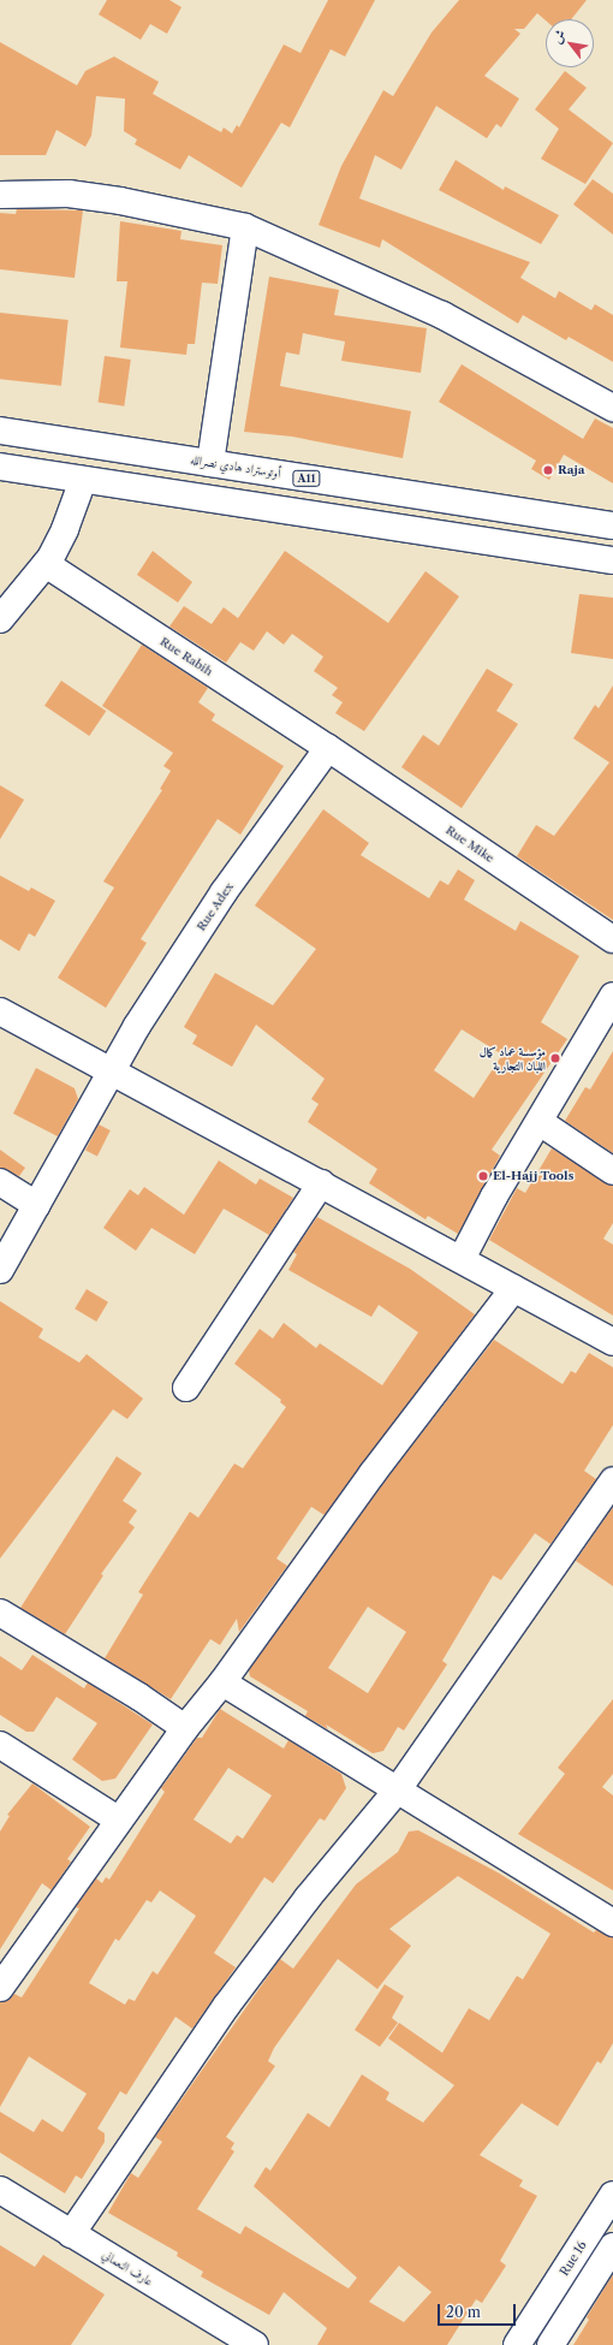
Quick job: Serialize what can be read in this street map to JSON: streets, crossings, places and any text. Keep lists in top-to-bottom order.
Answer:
{
  "streets": {
    "main road": [
      "أوتوستراد هادي نصرالله",
      "A11",
      "Rue Rabih",
      "Rue Mike",
      "Rue Adex",
      "Rue 16",
      "عارف النعماني"
    ]
  },
  "crossings": [
    ["Rue Rabih", "Rue Mike"],
    ["Rue Rabih", "Rue Adex"],
    ["Rue Mike", "Rue Adex"]
  ],
  "places": ["Raja", "مؤسسة عماد كمال اللبان التجارية", "El-Hajj Tools"],
  "scale_bar": "20 m",
  "north": "top left"
}
